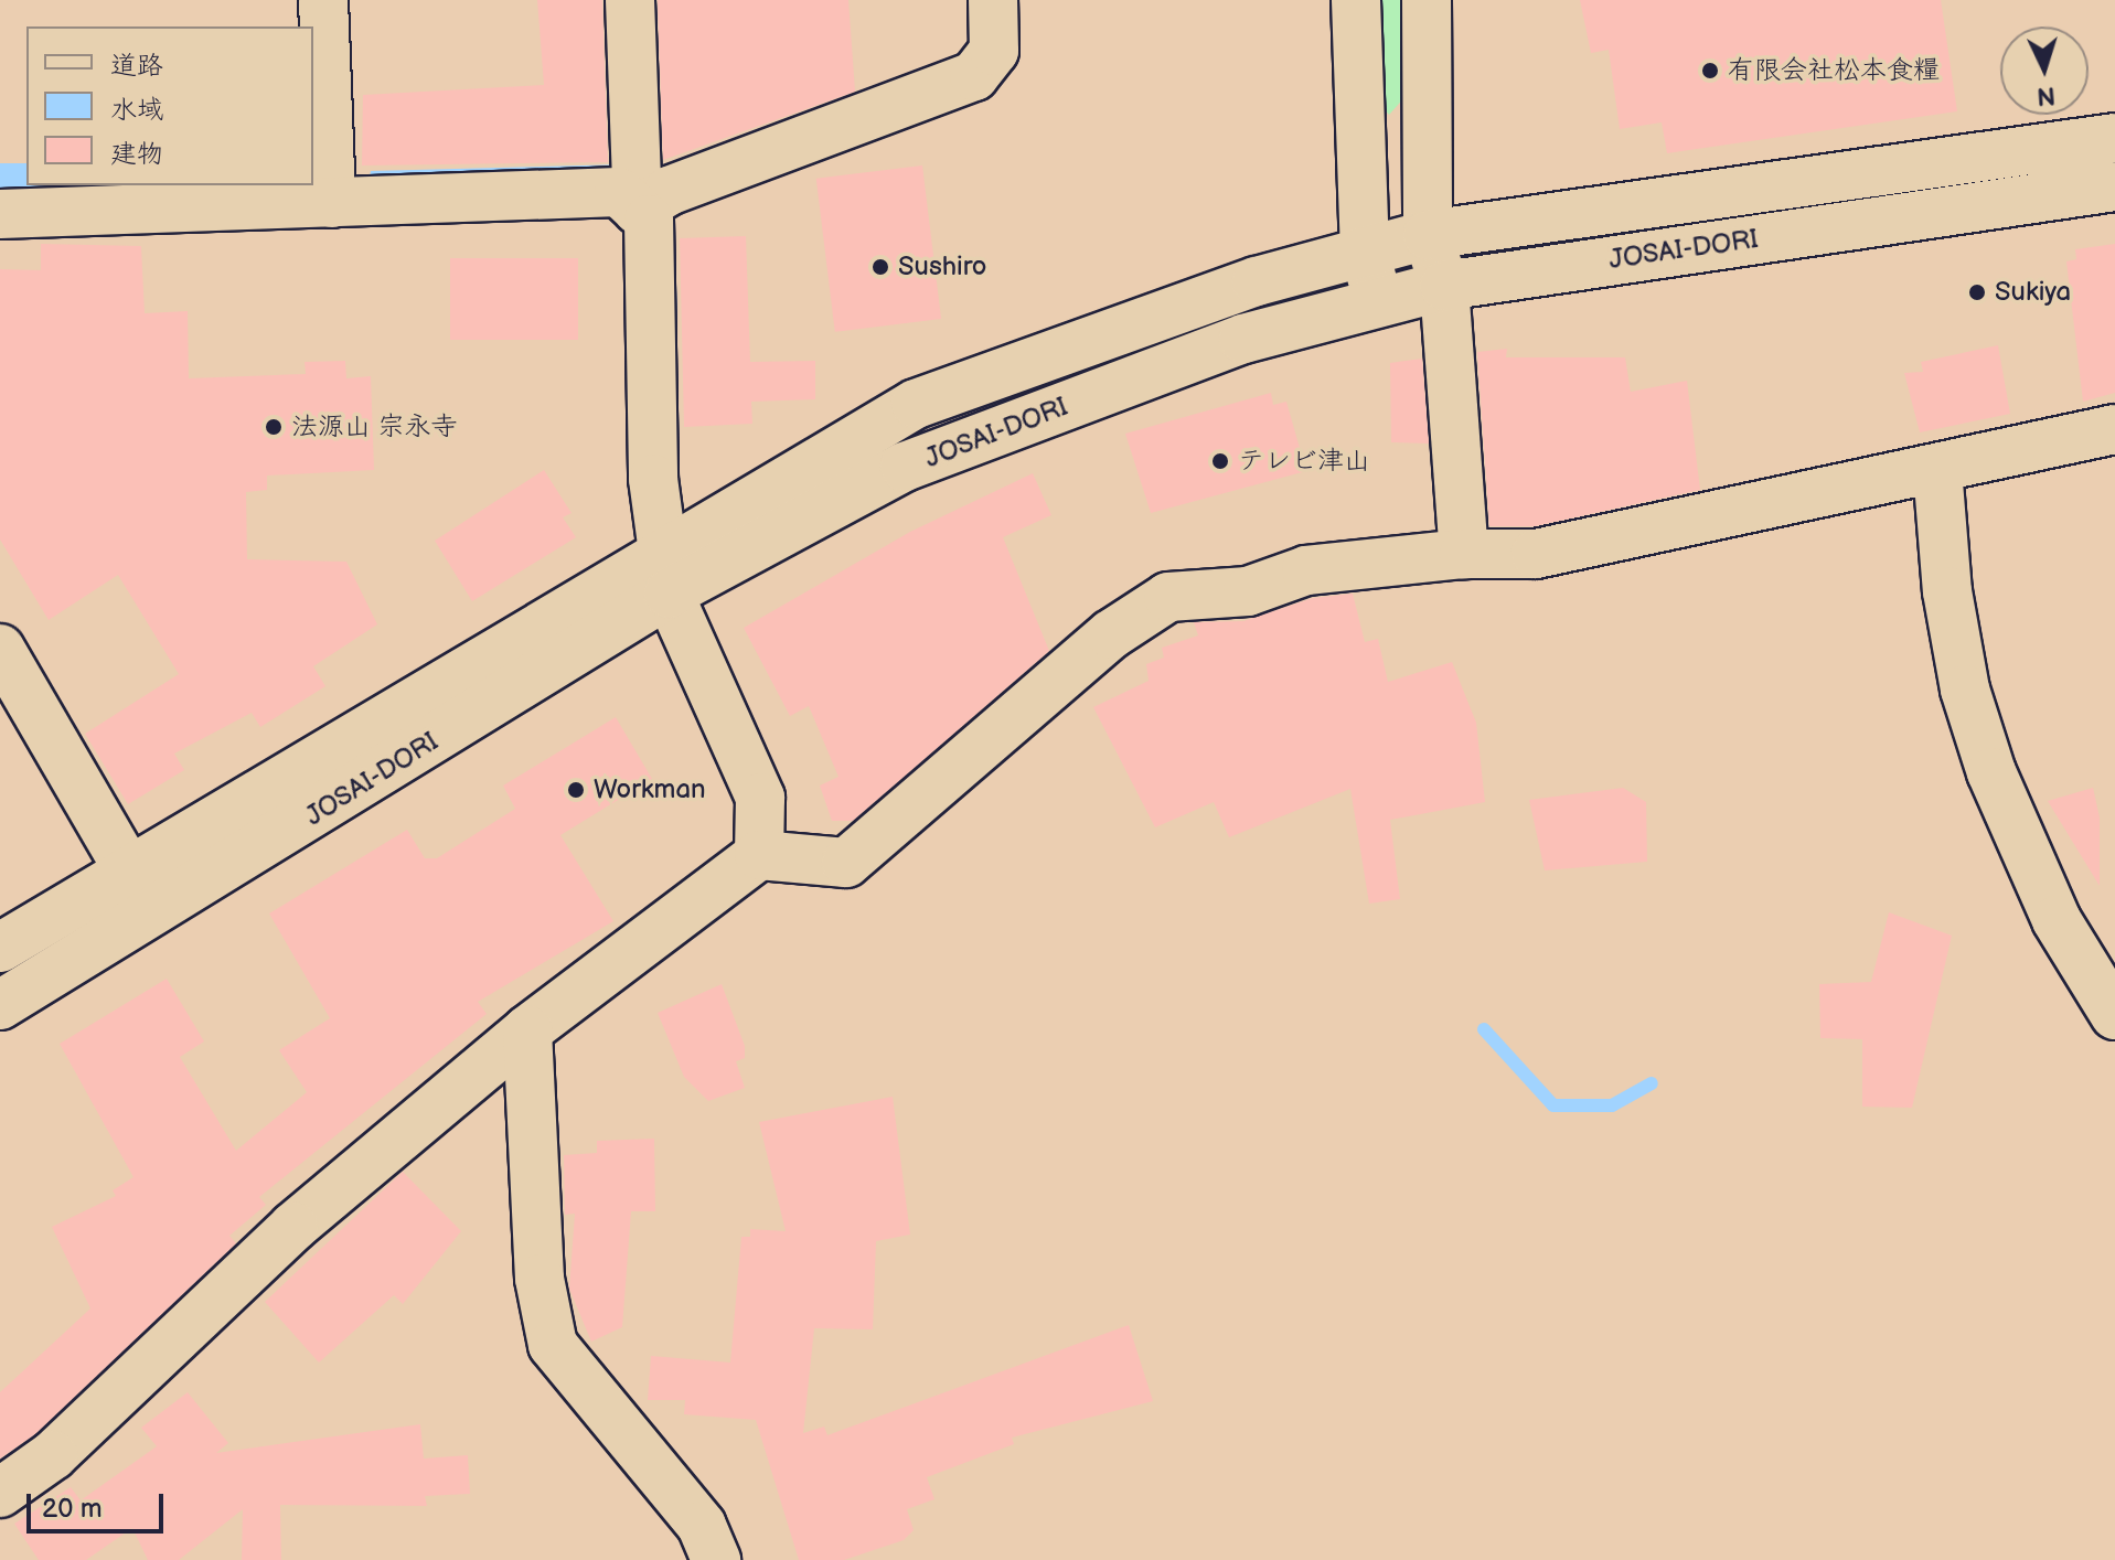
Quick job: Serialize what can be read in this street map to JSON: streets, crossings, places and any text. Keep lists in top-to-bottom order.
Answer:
{
  "streets": {
    "street": ["JOSAI-DORI"]
  },
  "places": [
    "有限会社松本食糧",
    "Sushiro",
    "Sukiya",
    "法源山 宗永寺",
    "テレビ津山",
    "Workman"
  ],
  "legend": ["道路", "水域", "建物"],
  "scale_bar": "20 m",
  "north": "bottom"
}
